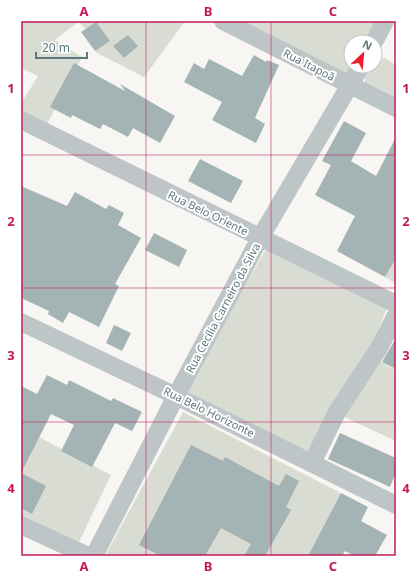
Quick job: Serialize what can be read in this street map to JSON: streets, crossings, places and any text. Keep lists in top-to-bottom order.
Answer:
{
  "streets": {
    "street": [
      "Rua Itapoã",
      "Rua Belo Oriente",
      "Rua Cecília Carneiro da Silva",
      "Rua Belo Horizonte"
    ]
  },
  "crossings": [
    ["Rua Itapoã", "Rua Cecília Carneiro da Silva"],
    ["Rua Belo Oriente", "Rua Cecília Carneiro da Silva"],
    ["Rua Cecília Carneiro da Silva", "Rua Belo Horizonte"]
  ],
  "scale_bar": "20 m",
  "north": "top right",
  "grid": {
    "columns": ["A", "B", "C"],
    "rows": [
      "1",
      "2",
      "3",
      "4"
    ]
  }
}
